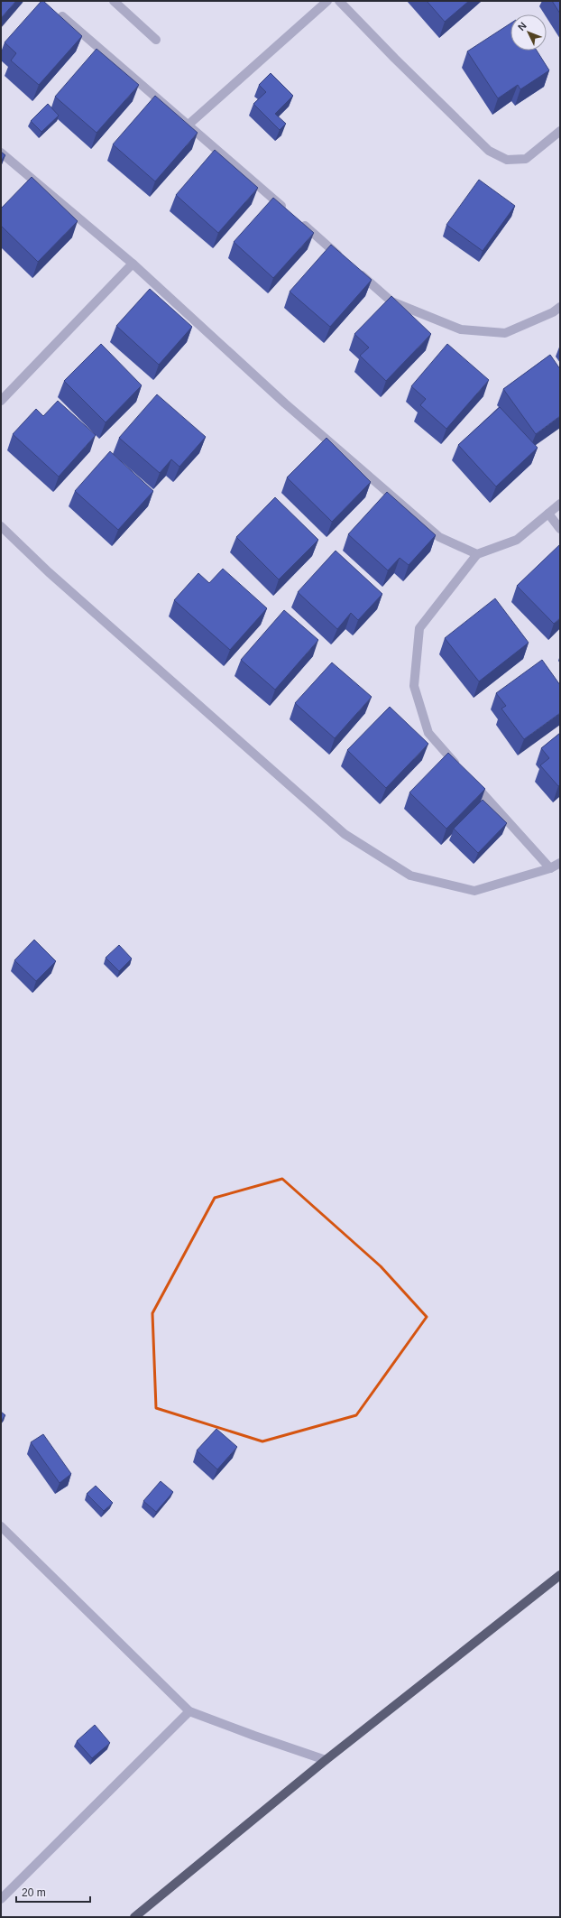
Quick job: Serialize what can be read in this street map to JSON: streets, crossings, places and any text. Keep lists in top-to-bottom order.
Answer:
{
  "scale_bar": "20 m",
  "north": "top left"
}
